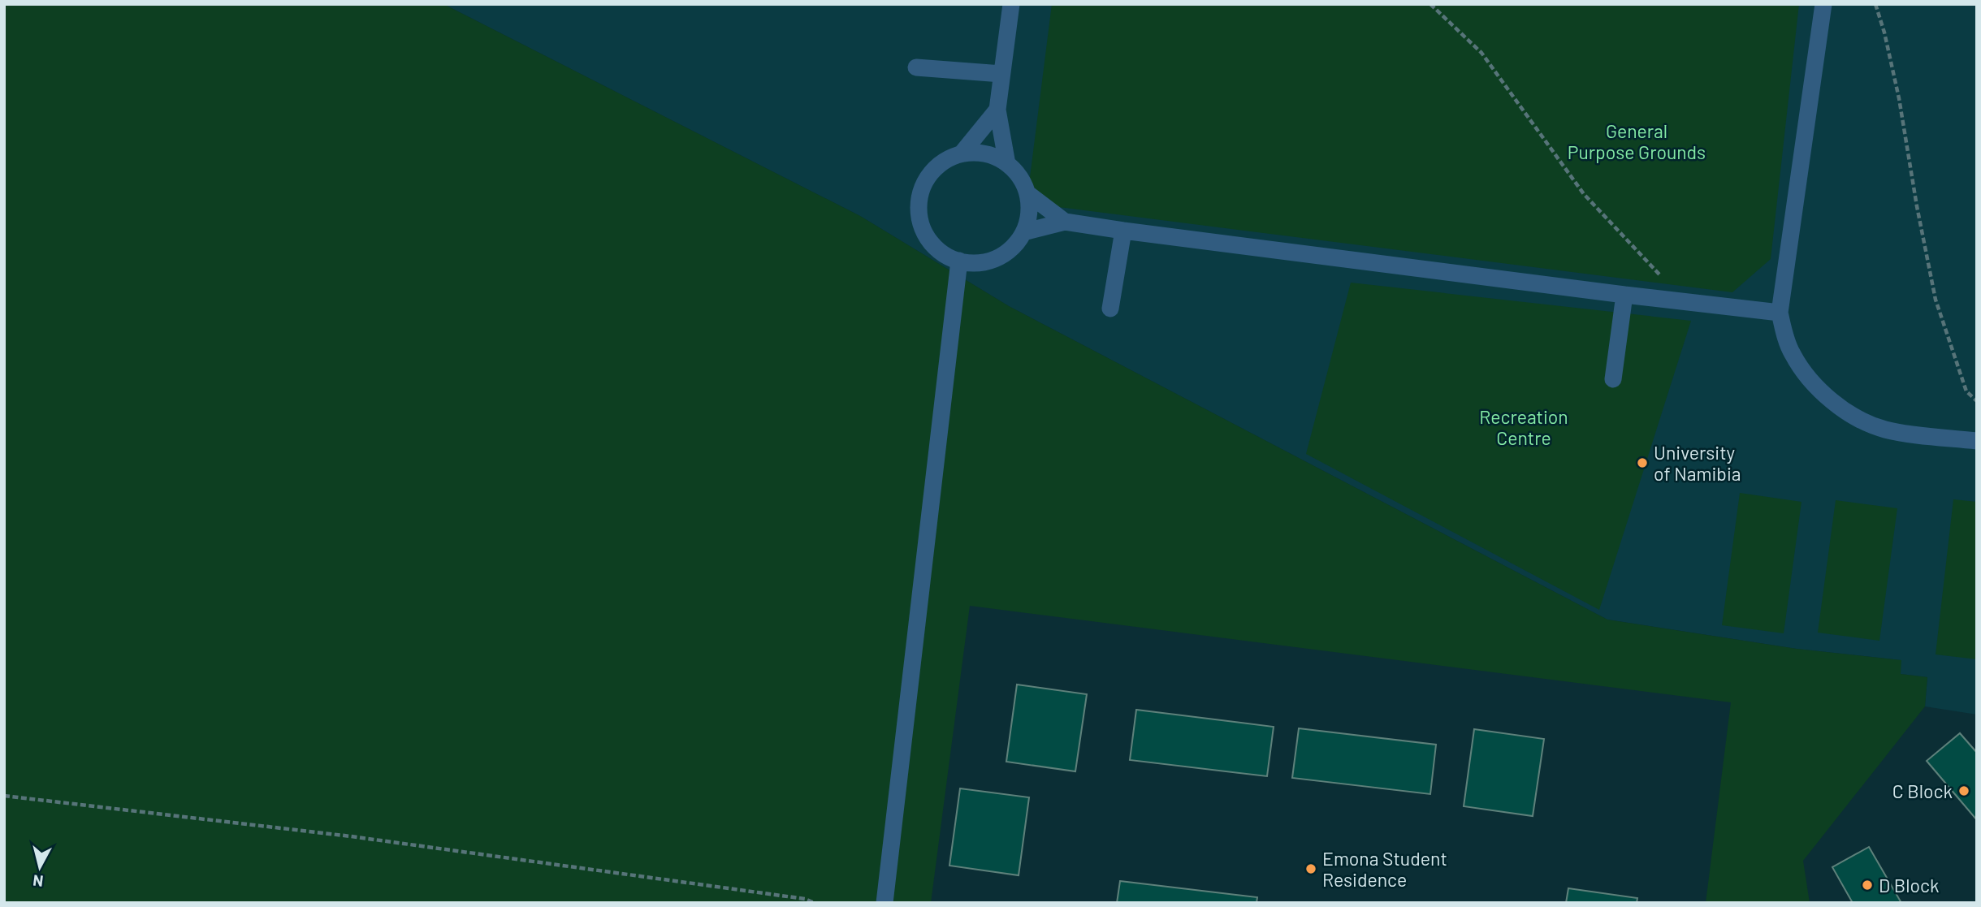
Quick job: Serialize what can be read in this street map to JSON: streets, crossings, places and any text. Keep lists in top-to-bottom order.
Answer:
{
  "parks": ["General Purpose Grounds", "Recreation Centre"],
  "places": [
    "University of Namibia",
    "C Block",
    "Emona Student Residence",
    "D Block"
  ],
  "north": "bottom"
}
